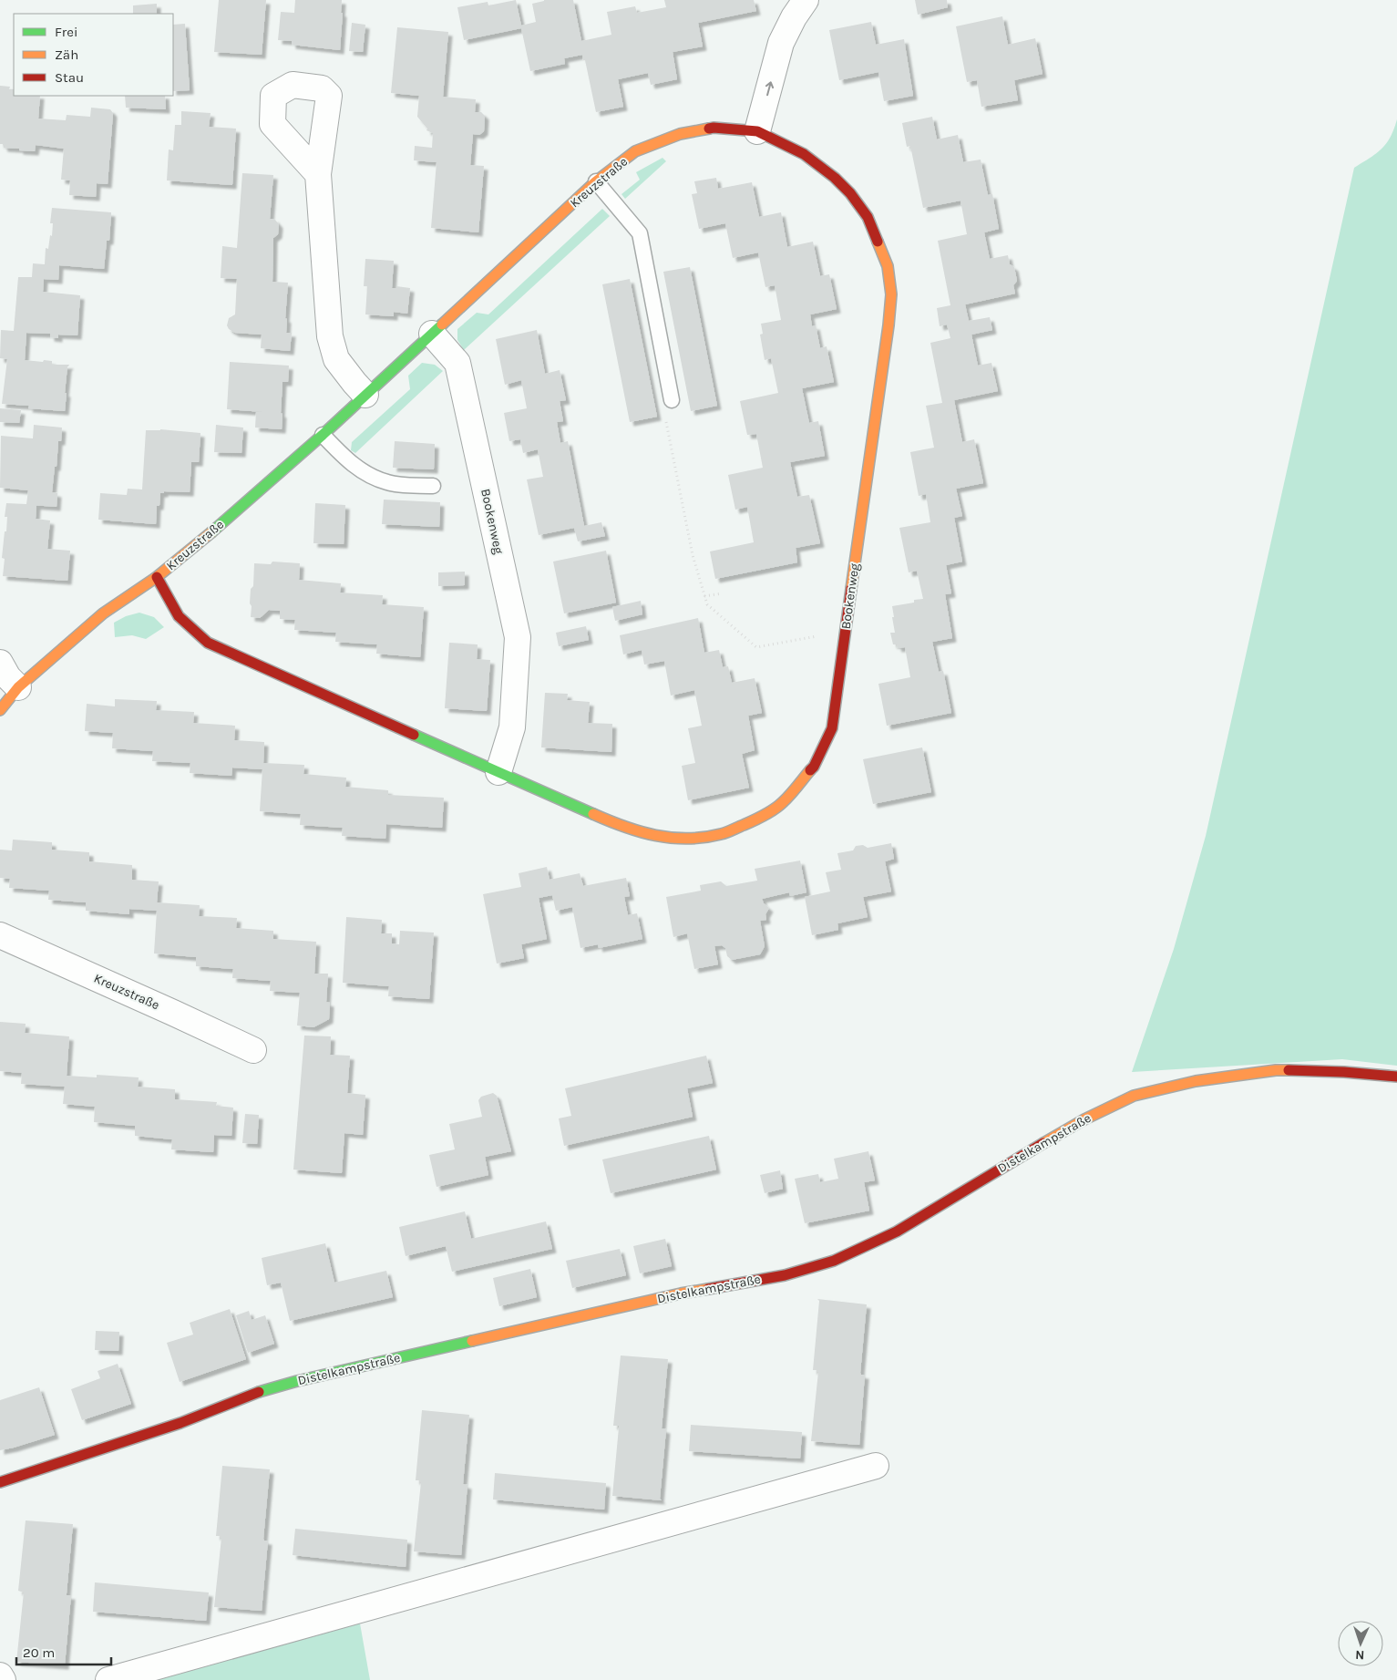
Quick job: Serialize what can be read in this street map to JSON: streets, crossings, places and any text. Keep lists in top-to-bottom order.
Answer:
{
  "streets": {
    "street": ["Kreuzstraße", "Bookenweg", "Distelkampstraße"]
  },
  "crossings": [
    ["Kreuzstraße", "Bookenweg"]
  ],
  "legend": ["Frei", "Zäh", "Stau"],
  "scale_bar": "20 m",
  "north": "bottom"
}
